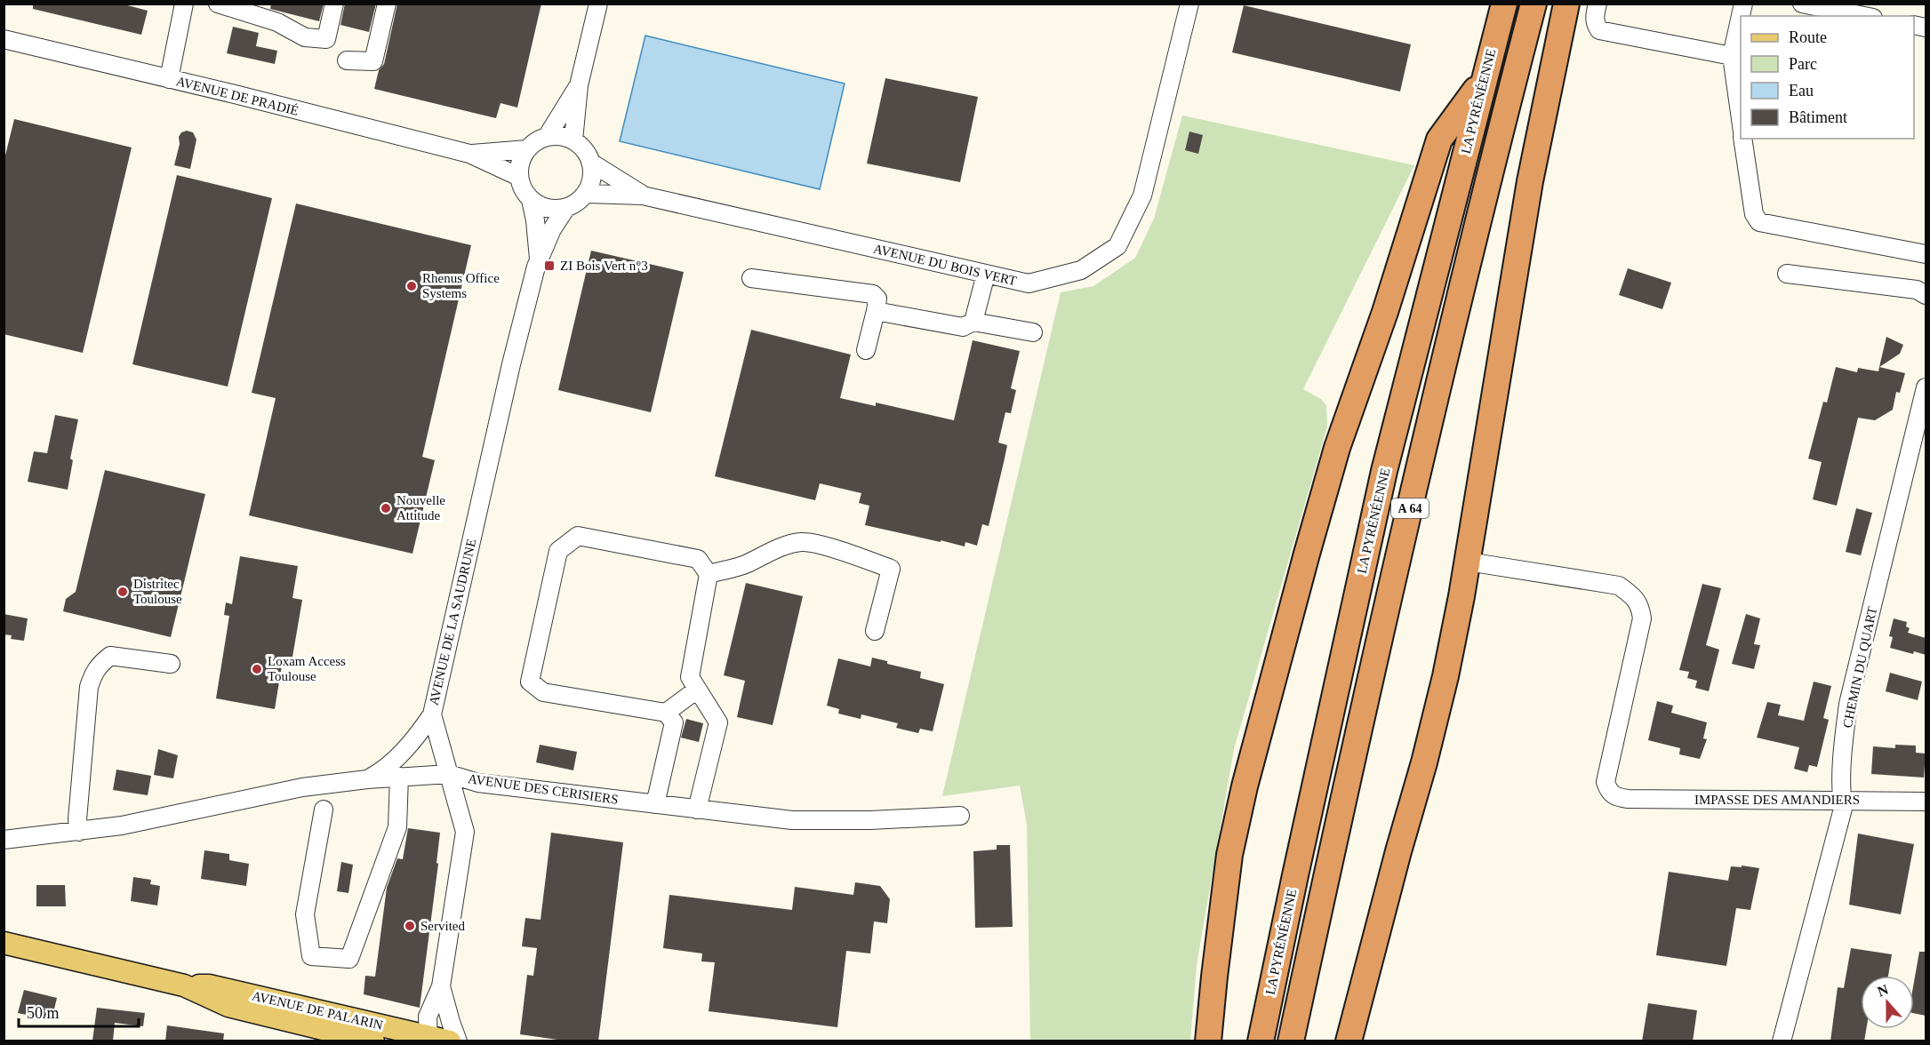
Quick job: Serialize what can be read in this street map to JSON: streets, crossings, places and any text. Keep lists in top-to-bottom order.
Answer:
{
  "streets": {
    "highway": ["LA PYRÉNÉENNE", "A 64"],
    "main road": ["AVENUE DE PALARIN"],
    "street": [
      "AVENUE DE PRADIÉ",
      "AVENUE DU BOIS VERT",
      "AVENUE DE LA SAUDRUNE",
      "CHEMIN DU QUART",
      "AVENUE DES CERISIERS",
      "IMPASSE DES AMANDIERS"
    ]
  },
  "crossings": [
    ["AVENUE DE PRADIÉ", "AVENUE DU BOIS VERT"],
    ["AVENUE DE PRADIÉ", "AVENUE DE LA SAUDRUNE"],
    ["AVENUE DU BOIS VERT", "AVENUE DE LA SAUDRUNE"],
    ["AVENUE DE LA SAUDRUNE", "AVENUE DES CERISIERS"],
    ["AVENUE DE LA SAUDRUNE", "AVENUE DE PALARIN"],
    ["CHEMIN DU QUART", "IMPASSE DES AMANDIERS"]
  ],
  "places": {
    "transit": ["ZI Bois Vert n°3"],
    "other": [
      "Rhenus Office Systems",
      "Nouvelle Attitude",
      "Distritec Toulouse",
      "Loxam Access Toulouse",
      "Servited"
    ]
  },
  "legend": [
    "Route",
    "Parc",
    "Eau",
    "Bâtiment"
  ],
  "scale_bar": "50 m",
  "north": "top"
}
